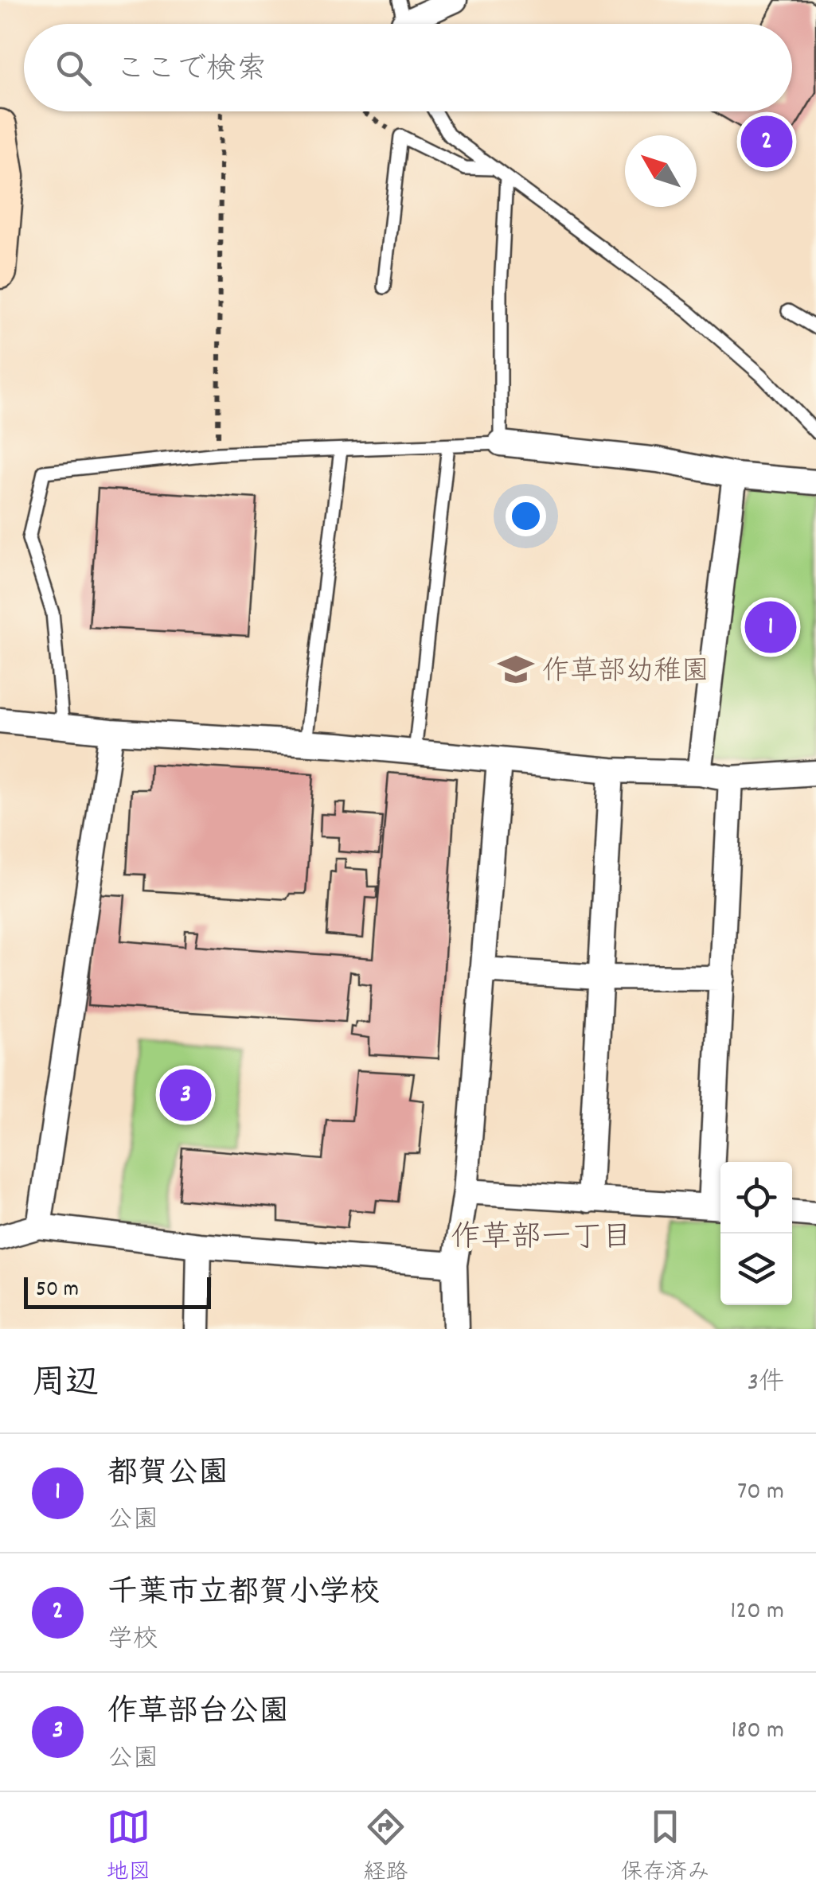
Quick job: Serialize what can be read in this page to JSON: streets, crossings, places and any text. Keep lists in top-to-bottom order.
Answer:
{
  "districts": ["作草部一丁目"],
  "places": {
    "school or university": ["作草部幼稚園"]
  },
  "scale_bar": "50 m",
  "north": "top left",
  "page": {
    "search": "ここで検索",
    "pins": ["2", "1", "3"],
    "scale": "50 m",
    "heading": ["周辺", "3件"],
    "list": [
      {
        "mark": "1",
        "name": "都賀公園",
        "note": "公園",
        "value": "70 m"
      },
      {
        "mark": "2",
        "name": "千葉市立都賀小学校",
        "note": "学校",
        "value": "120 m"
      },
      {
        "mark": "3",
        "name": "作草部台公園",
        "note": "公園",
        "value": "180 m"
      }
    ],
    "nav": ["地図", "経路", "保存済み"]
  }
}
